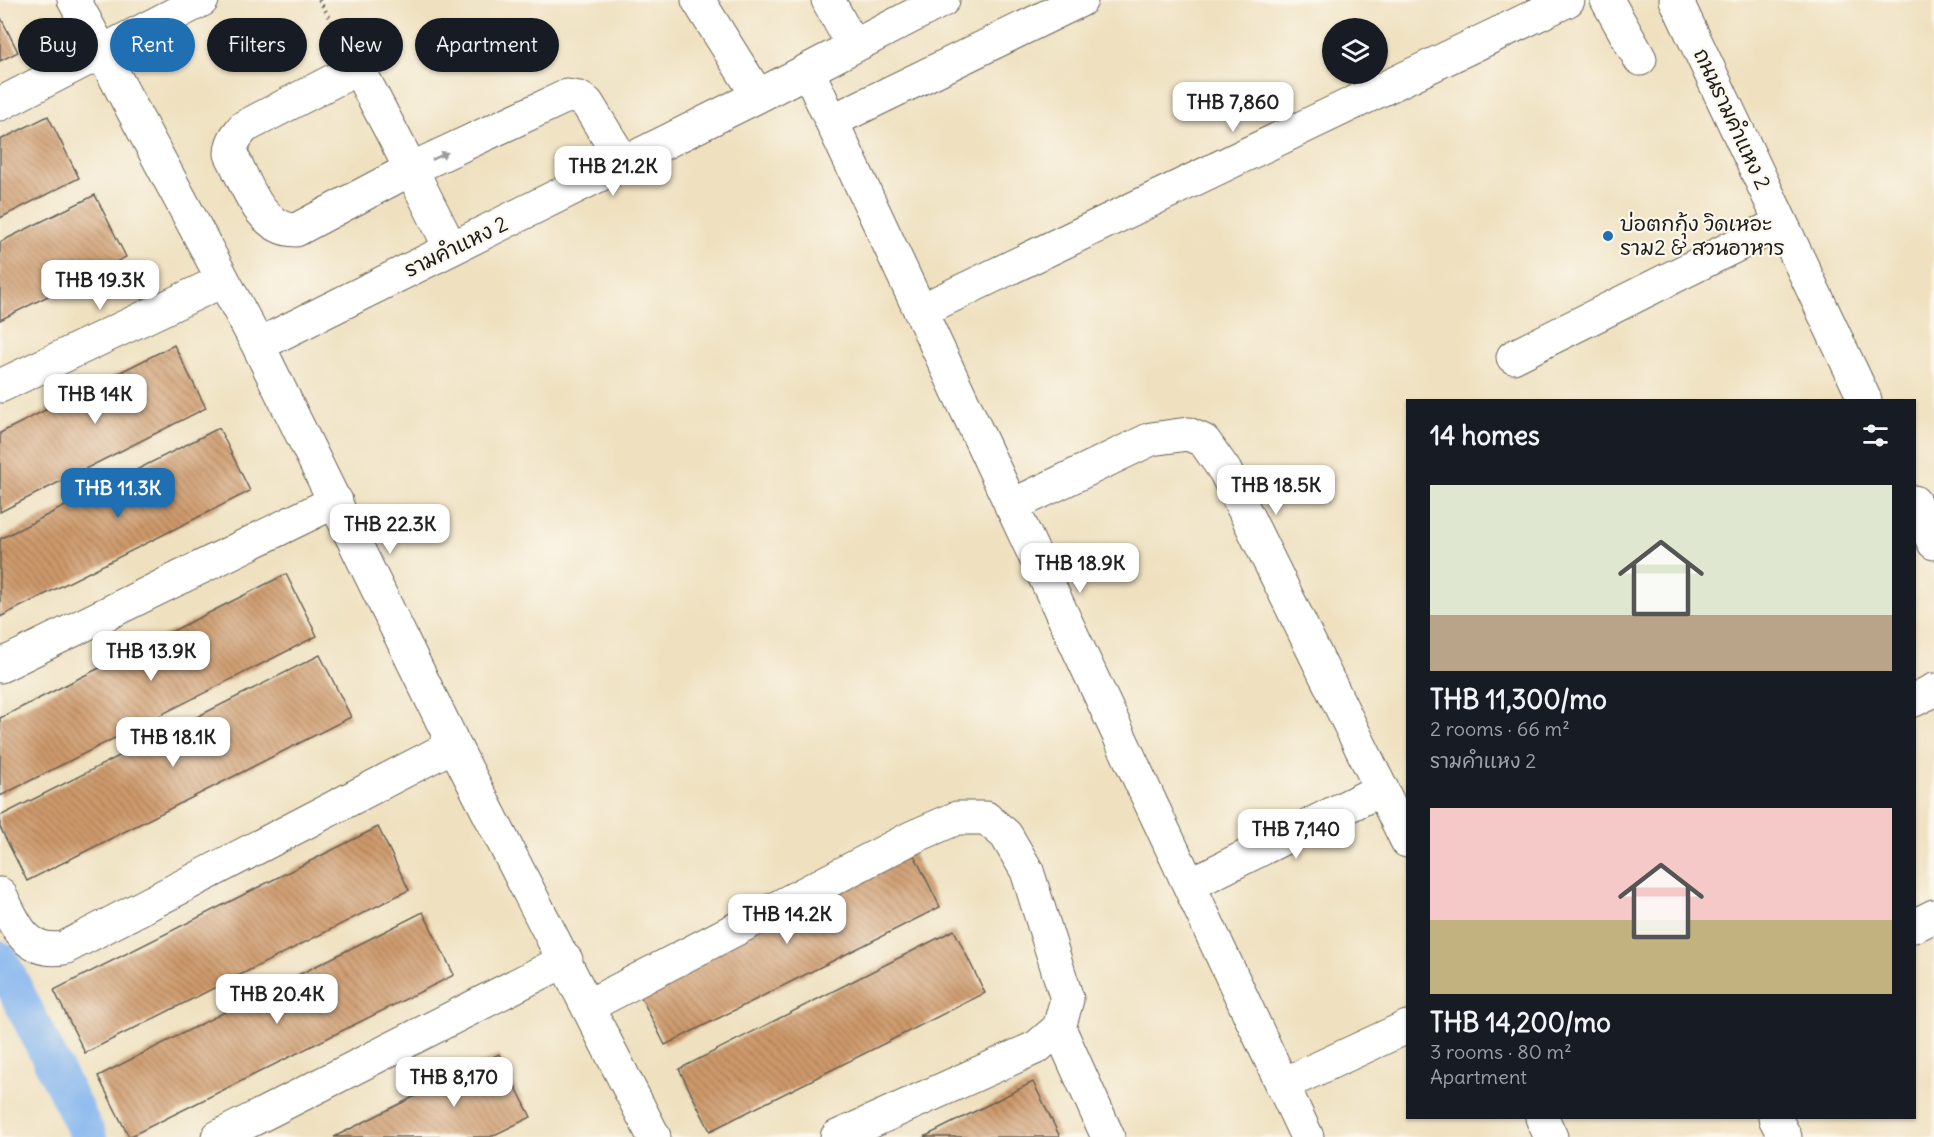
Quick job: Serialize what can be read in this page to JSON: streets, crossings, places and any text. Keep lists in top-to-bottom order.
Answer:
{
  "streets": {
    "street": ["ถนนรามคำแหง 2", "รามคำแหง 2"]
  },
  "places": ["บ่อตกกุ้ง วิดเหอะ ราม2 & สวนอาหาร"],
  "page": {
    "chip": [
      "Buy",
      "Rent",
      "Filters",
      "New",
      "Apartment"
    ],
    "price": [
      "THB 7,860",
      "THB 21.2K",
      "THB 19.3K",
      "THB 14K",
      "THB 18.5K",
      "THB 11.3K",
      "THB 22.3K",
      "THB 18.9K",
      "THB 13.9K",
      "THB 18.1K",
      "THB 7,140",
      "THB 14.2K",
      "THB 20.4K",
      "THB 8,170"
    ],
    "heading": "14 homes",
    "list": [
      {
        "name": "THB 11,300/mo",
        "note": "2 rooms · 66 m² · รามคำแหง 2"
      },
      {
        "name": "THB 14,200/mo",
        "note": "3 rooms · 80 m² · Apartment"
      }
    ]
  }
}
